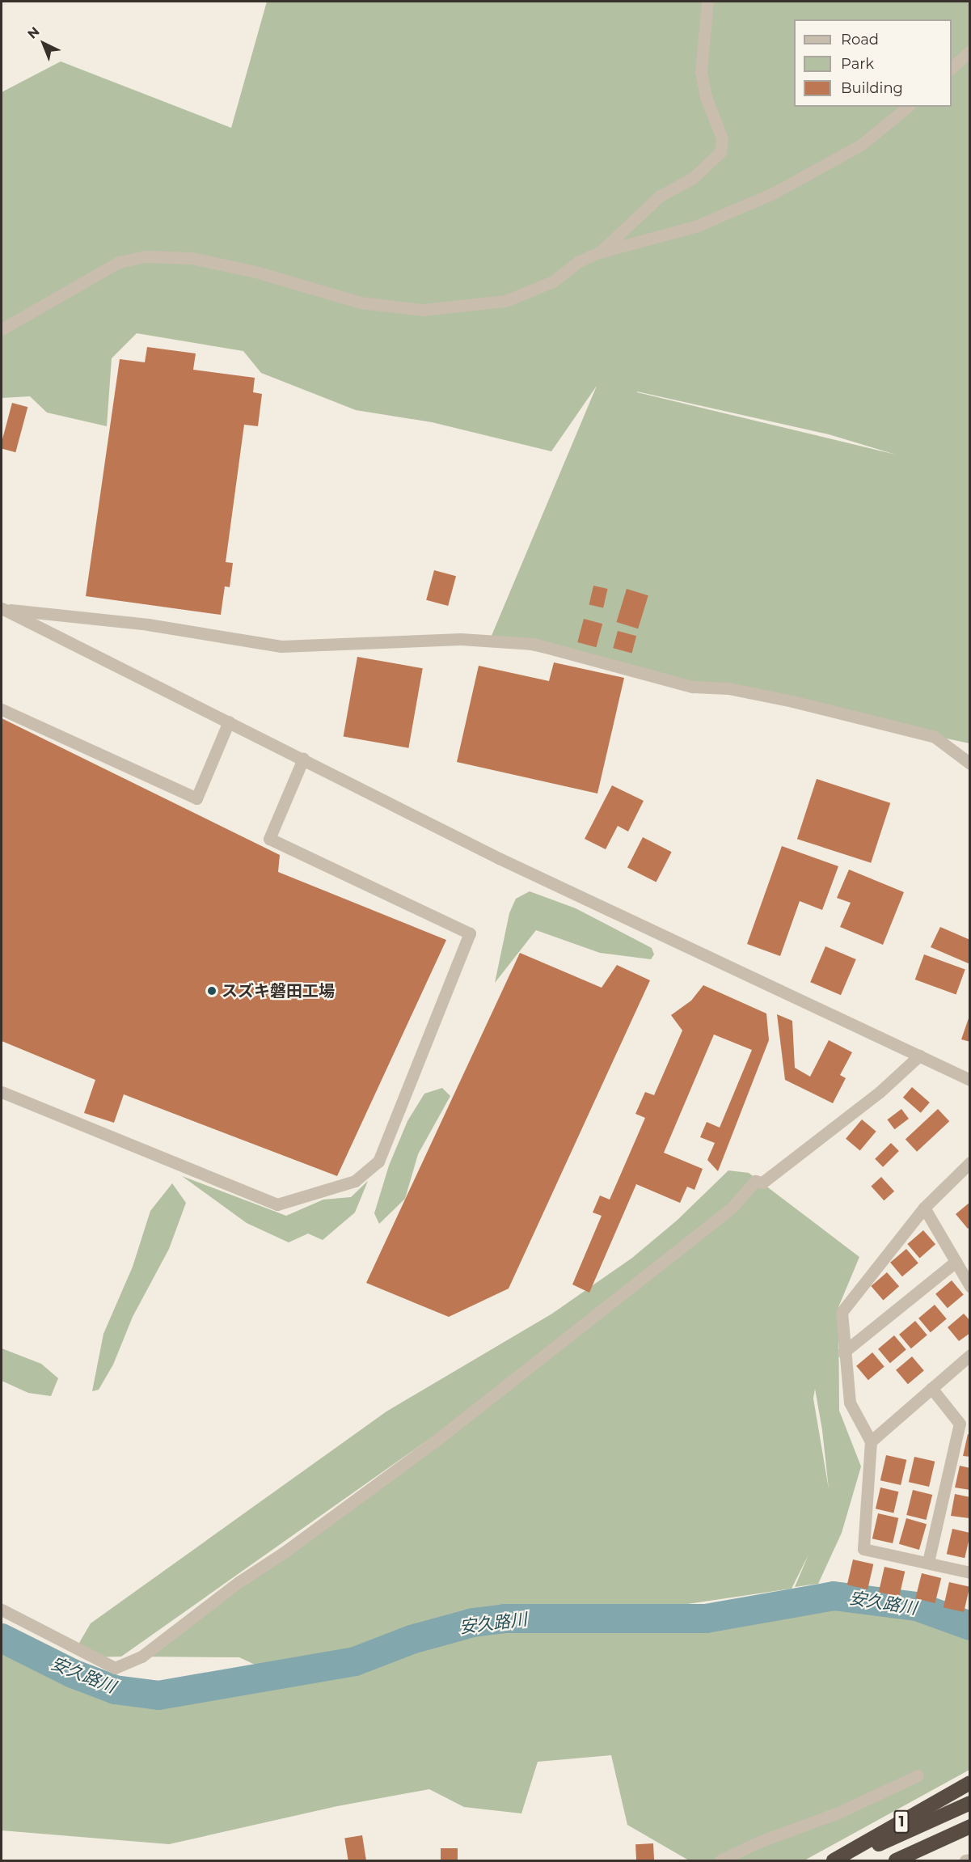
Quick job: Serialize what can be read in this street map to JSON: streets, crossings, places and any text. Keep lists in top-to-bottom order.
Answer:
{
  "streets": {
    "highway": ["1"]
  },
  "water": ["安久路川"],
  "places": ["スズキ磐田工場"],
  "legend": ["Road", "Park", "Building"],
  "north": "top left"
}
